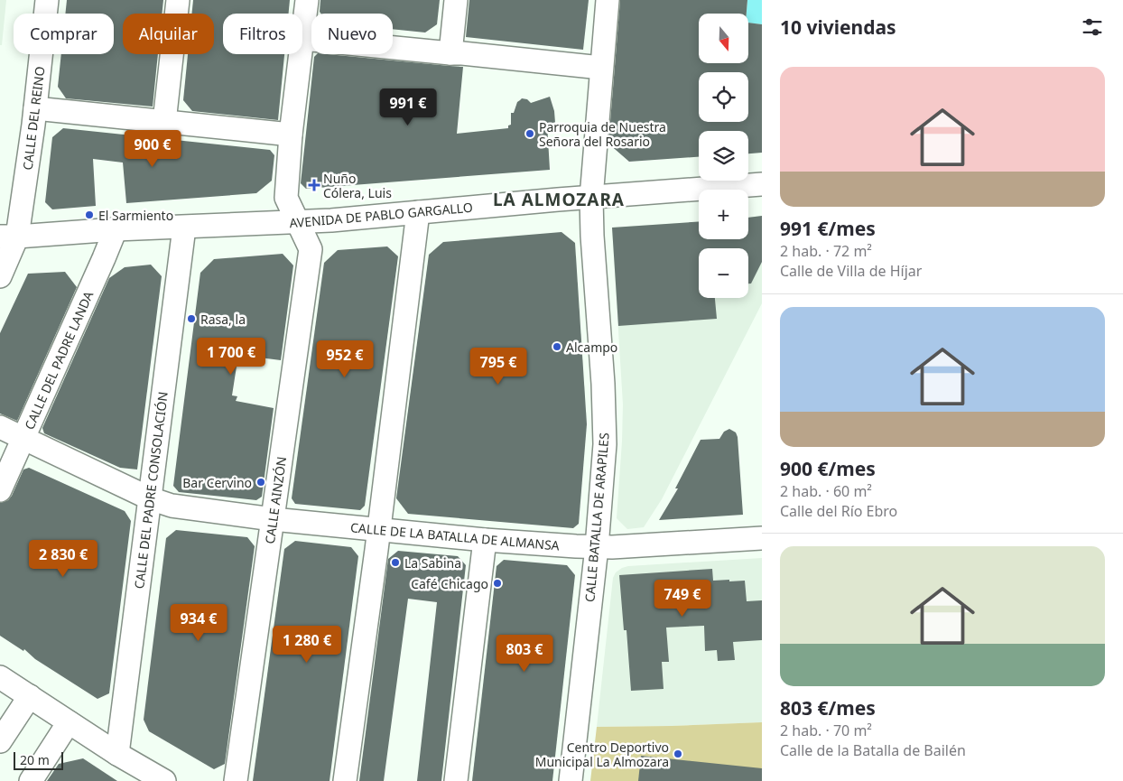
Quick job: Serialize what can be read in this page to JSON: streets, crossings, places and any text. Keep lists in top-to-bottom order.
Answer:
{
  "streets": {
    "street": [
      "CALLE DEL REINO",
      "AVENIDA DE PABLO GARGALLO",
      "CALLE DEL PADRE LANDA",
      "CALLE DEL PADRE CONSOLACIÓN",
      "CALLE AINZÓN",
      "CALLE BATALLA DE ARAPILES",
      "CALLE DE LA BATALLA DE ALMANSA"
    ]
  },
  "crossings": [
    ["CALLE DEL REINO", "AVENIDA DE PABLO GARGALLO"],
    ["AVENIDA DE PABLO GARGALLO", "CALLE DEL PADRE LANDA"],
    ["AVENIDA DE PABLO GARGALLO", "CALLE DEL PADRE CONSOLACIÓN"],
    ["AVENIDA DE PABLO GARGALLO", "CALLE AINZÓN"],
    ["AVENIDA DE PABLO GARGALLO", "CALLE BATALLA DE ARAPILES"],
    ["CALLE DEL PADRE LANDA", "CALLE DE LA BATALLA DE ALMANSA"],
    ["CALLE DEL PADRE CONSOLACIÓN", "CALLE DE LA BATALLA DE ALMANSA"],
    ["CALLE AINZÓN", "CALLE DE LA BATALLA DE ALMANSA"],
    ["CALLE BATALLA DE ARAPILES", "CALLE DE LA BATALLA DE ALMANSA"]
  ],
  "districts": ["LA ALMOZARA"],
  "places": {
    "other": [
      "Parroquia de Nuestra Señora del Rosario",
      "El Sarmiento",
      "Rasa, la",
      "Alcampo",
      "Bar Cervino",
      "La Sabina",
      "Café Chicago",
      "Centro Deportivo Municipal La Almozara"
    ],
    "health": ["Nuño Cólera, Luis"]
  },
  "scale_bar": "20 m",
  "north": "bottom",
  "page": {
    "heading": "10 viviendas",
    "map_buttons": ["+", "−"],
    "chip": [
      "Comprar",
      "Alquilar",
      "Filtros",
      "Nuevo"
    ],
    "list": [
      {
        "name": "991 €/mes",
        "note": "2 hab. · 72 m² · Calle de Villa de Híjar"
      },
      {
        "name": "900 €/mes",
        "note": "2 hab. · 60 m² · Calle del Río Ebro"
      },
      {
        "name": "803 €/mes",
        "note": "2 hab. · 70 m² · Calle de la Batalla de Bailén"
      }
    ],
    "price": [
      "991 €",
      "900 €",
      "1 700 €",
      "952 €",
      "795 €",
      "2 830 €",
      "749 €",
      "934 €",
      "1 280 €",
      "803 €"
    ],
    "scale": "20 m"
  }
}
